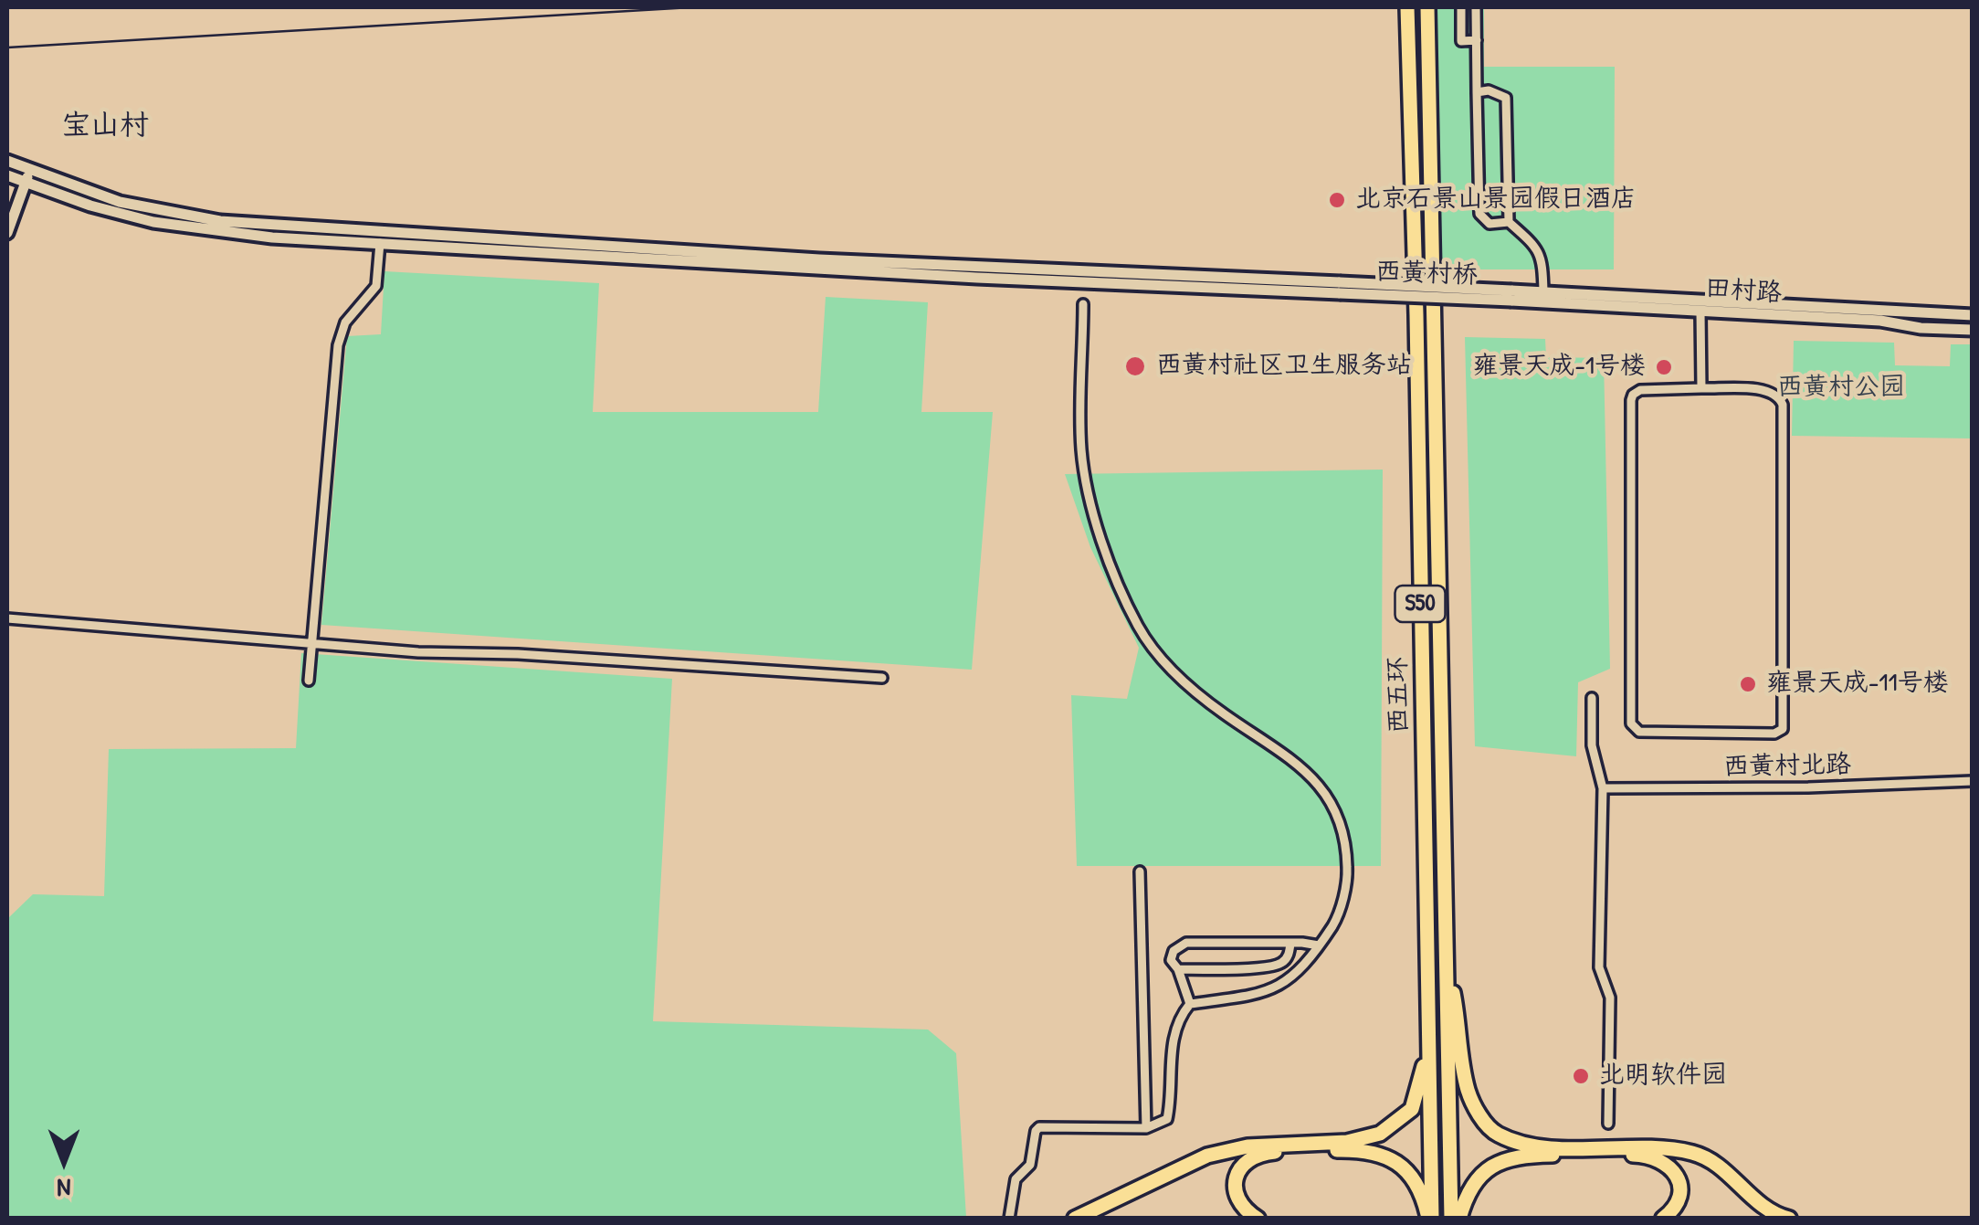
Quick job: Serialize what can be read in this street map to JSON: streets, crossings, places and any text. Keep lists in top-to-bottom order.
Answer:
{
  "streets": {
    "highway": ["S50", "西五环"],
    "main road": ["西黄村桥", "田村路"],
    "street": ["西黄村北路"]
  },
  "crossings": [
    ["西黄村桥", "田村路"]
  ],
  "districts": ["宝山村"],
  "parks": ["西黄村公园"],
  "places": [
    "北京石景山景园假日酒店",
    "西黄村社区卫生服务站",
    "雍景天成-1号楼",
    "雍景天成-11号楼",
    "北明软件园"
  ],
  "north": "bottom"
}
